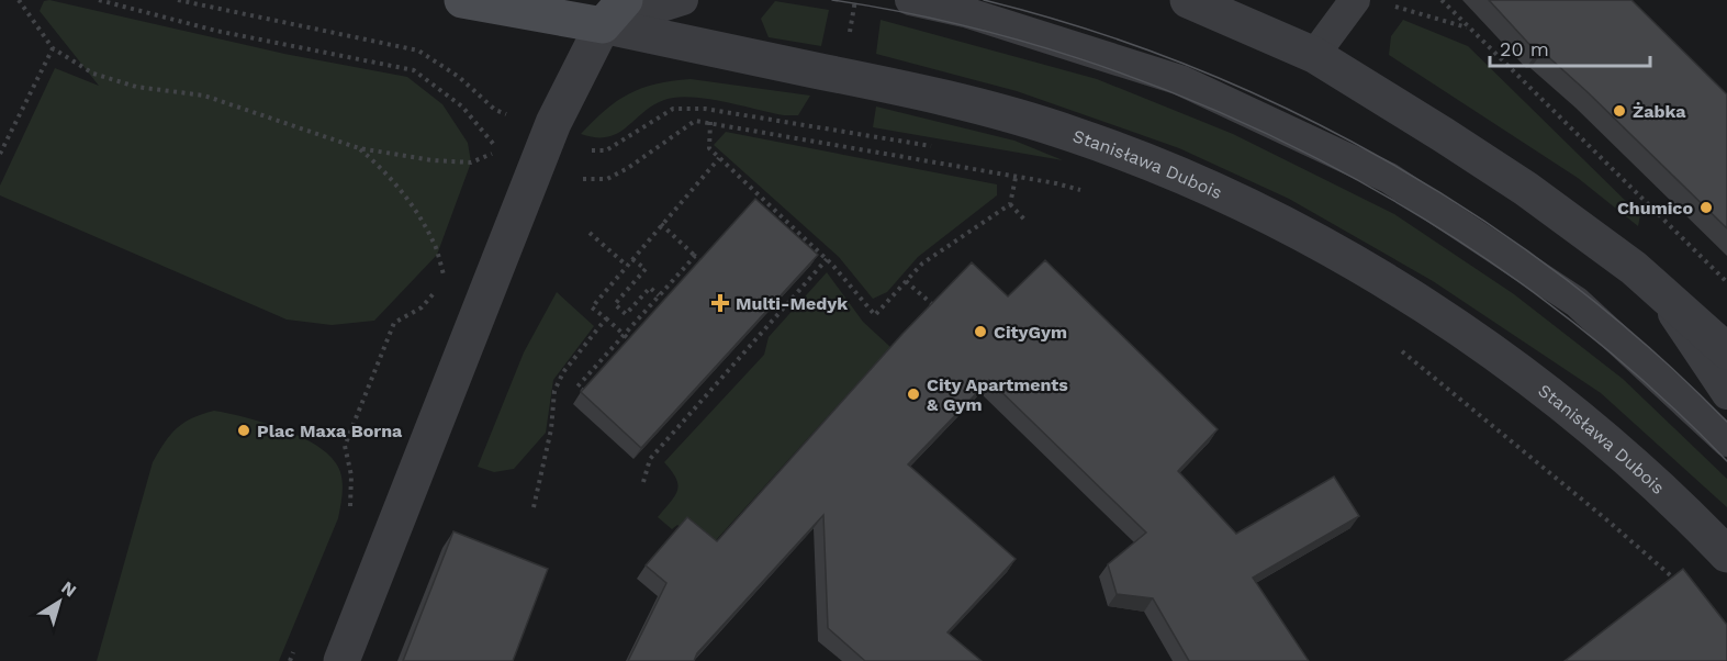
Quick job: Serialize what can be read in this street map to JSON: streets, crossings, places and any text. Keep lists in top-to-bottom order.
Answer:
{
  "streets": {
    "main road": ["Stanisława Dubois"]
  },
  "places": {
    "other": [
      "Żabka",
      "Chumico",
      "CityGym",
      "City Apartments & Gym",
      "Plac Maxa Borna"
    ],
    "health": ["Multi-Medyk"]
  },
  "scale_bar": "20 m",
  "north": "top right"
}
